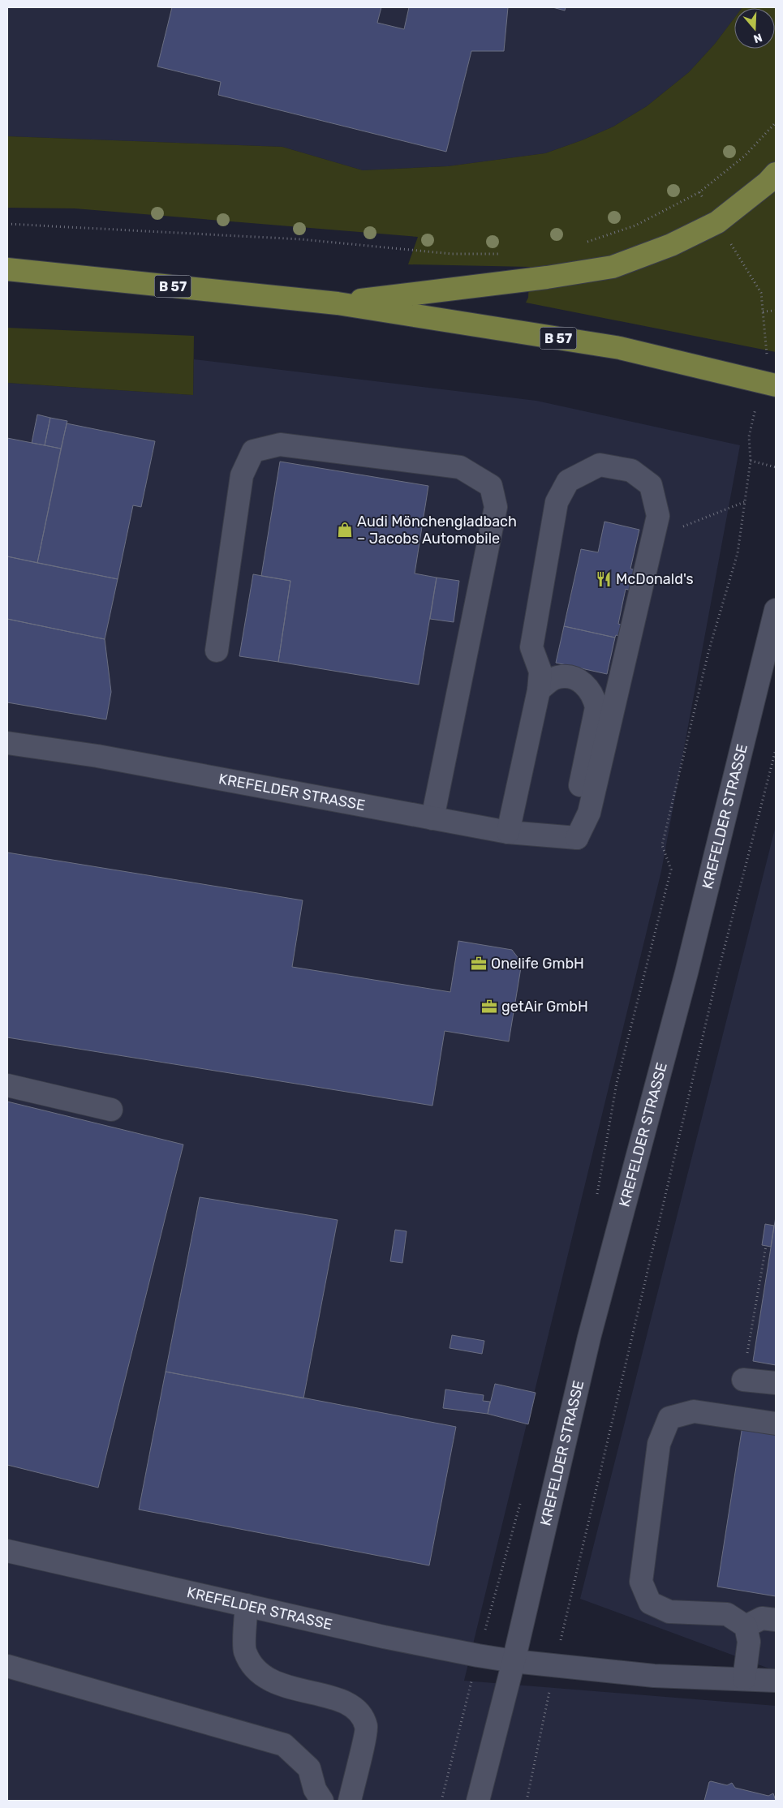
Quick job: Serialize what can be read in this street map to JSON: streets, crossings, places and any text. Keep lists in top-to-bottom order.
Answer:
{
  "streets": {
    "main road": ["B 57"],
    "street": ["KREFELDER STRASSE"]
  },
  "places": {
    "shop": ["Audi Mönchengladbach – Jacobs Automobile"],
    "restaurant": ["McDonald's"],
    "office": ["Onelife GmbH", "getAir GmbH"]
  },
  "north": "bottom"
}
